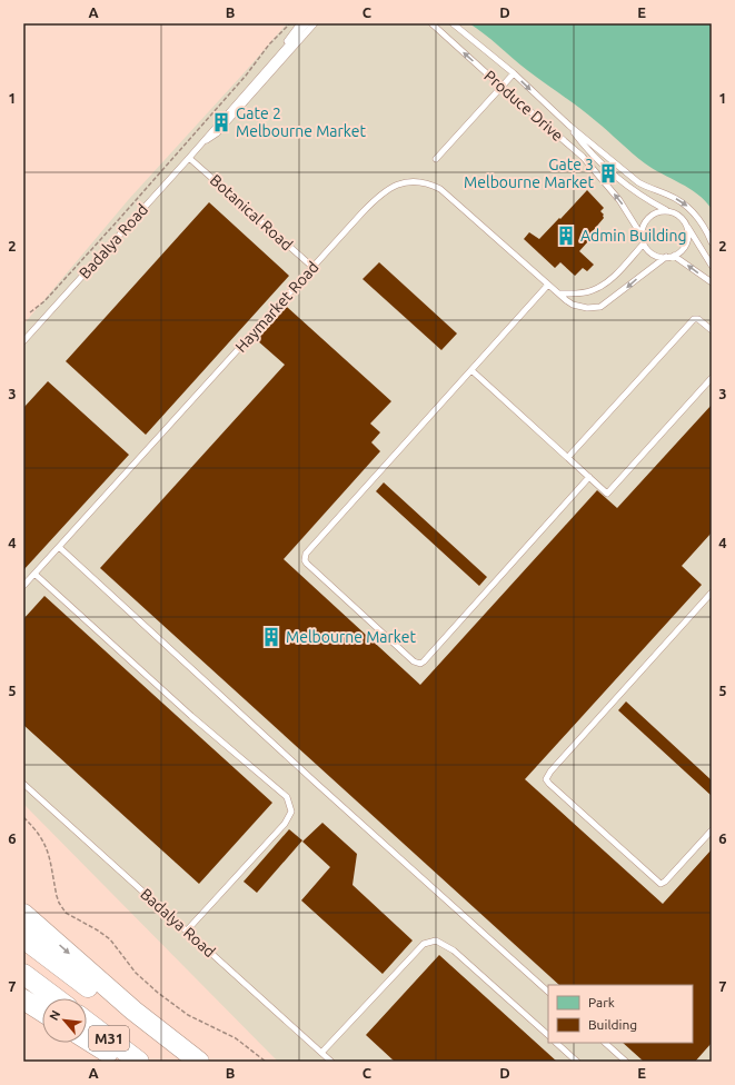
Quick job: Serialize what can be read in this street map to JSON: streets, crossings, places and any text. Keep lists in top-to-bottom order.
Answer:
{
  "streets": {
    "highway": ["M31"],
    "lane": [
      "Produce Drive",
      "Botanical Road",
      "Badalya Road",
      "Haymarket Road"
    ]
  },
  "crossings": [
    ["Produce Drive", "Haymarket Road"],
    ["Botanical Road", "Badalya Road"],
    ["Botanical Road", "Haymarket Road"]
  ],
  "places": {
    "building": [
      "Gate 2 Melbourne Market",
      "Gate 3 Melbourne Market",
      "Admin Building",
      "Melbourne Market"
    ]
  },
  "legend": ["Park", "Building"],
  "north": "top left",
  "grid": {
    "columns": [
      "A",
      "B",
      "C",
      "D",
      "E"
    ],
    "rows": [
      "1",
      "2",
      "3",
      "4",
      "5",
      "6",
      "7"
    ]
  }
}
